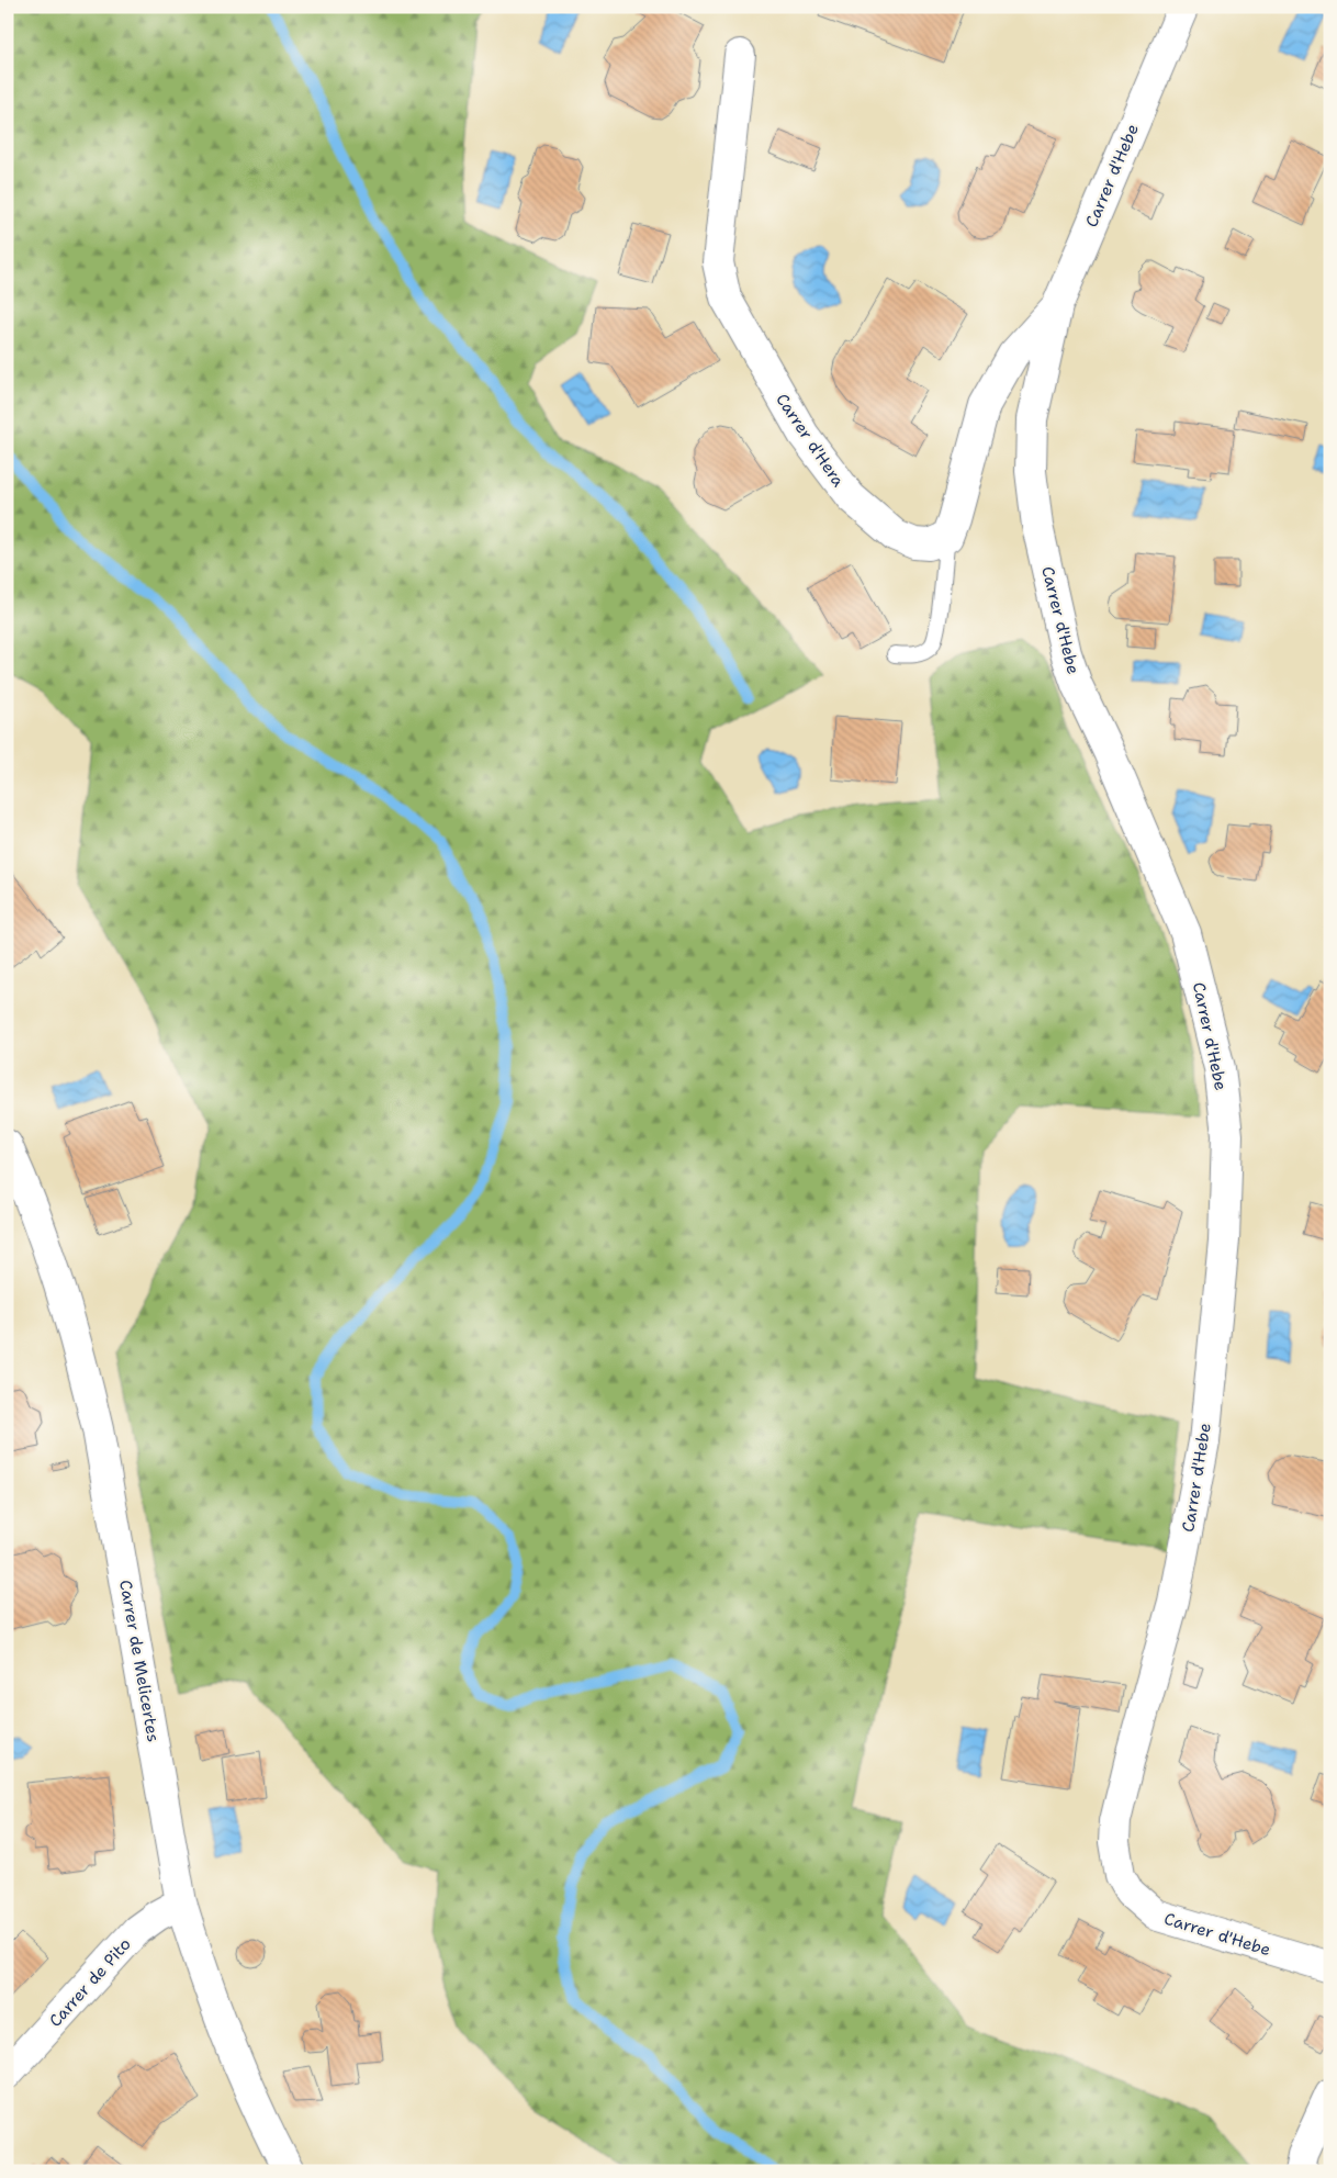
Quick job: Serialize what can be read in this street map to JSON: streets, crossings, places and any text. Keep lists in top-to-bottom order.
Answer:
{
  "streets": {
    "street": [
      "Carrer d'Hebe",
      "Carrer d'Hera",
      "Carrer de Melicertes",
      "Carrer de Pito"
    ]
  },
  "crossings": [
    ["Carrer de Melicertes", "Carrer de Pito"]
  ]
}
